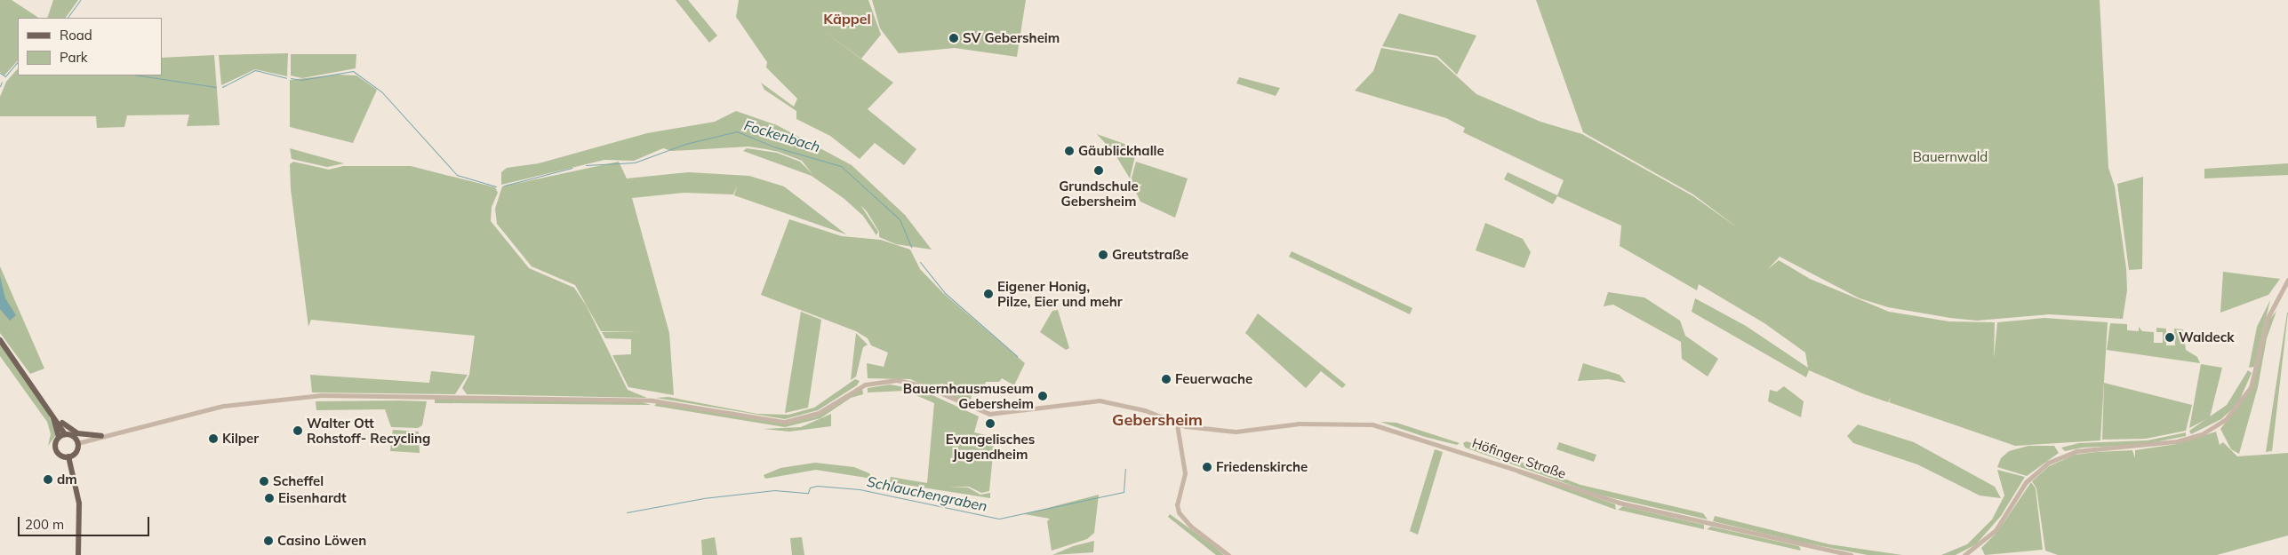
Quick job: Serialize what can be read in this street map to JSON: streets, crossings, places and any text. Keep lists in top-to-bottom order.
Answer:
{
  "streets": {
    "street": ["Höfinger Straße"]
  },
  "districts": ["Käppel", "Gebersheim"],
  "water": ["Fockenbach", "Schlauchengraben"],
  "parks": ["Bauernwald"],
  "places": [
    "SV Gebersheim",
    "Gäublickhalle",
    "Grundschule Gebersheim",
    "Greutstraße",
    "Eigener Honig, Pilze, Eier und mehr",
    "Waldeck",
    "Feuerwache",
    "Bauernhausmuseum Gebersheim",
    "Evangelisches Jugendheim",
    "Walter Ott Rohstoff- Recycling",
    "Kilper",
    "Friedenskirche",
    "dm",
    "Scheffel",
    "Eisenhardt",
    "Casino Löwen"
  ],
  "legend": ["Road", "Park"],
  "scale_bar": "200 m"
}
